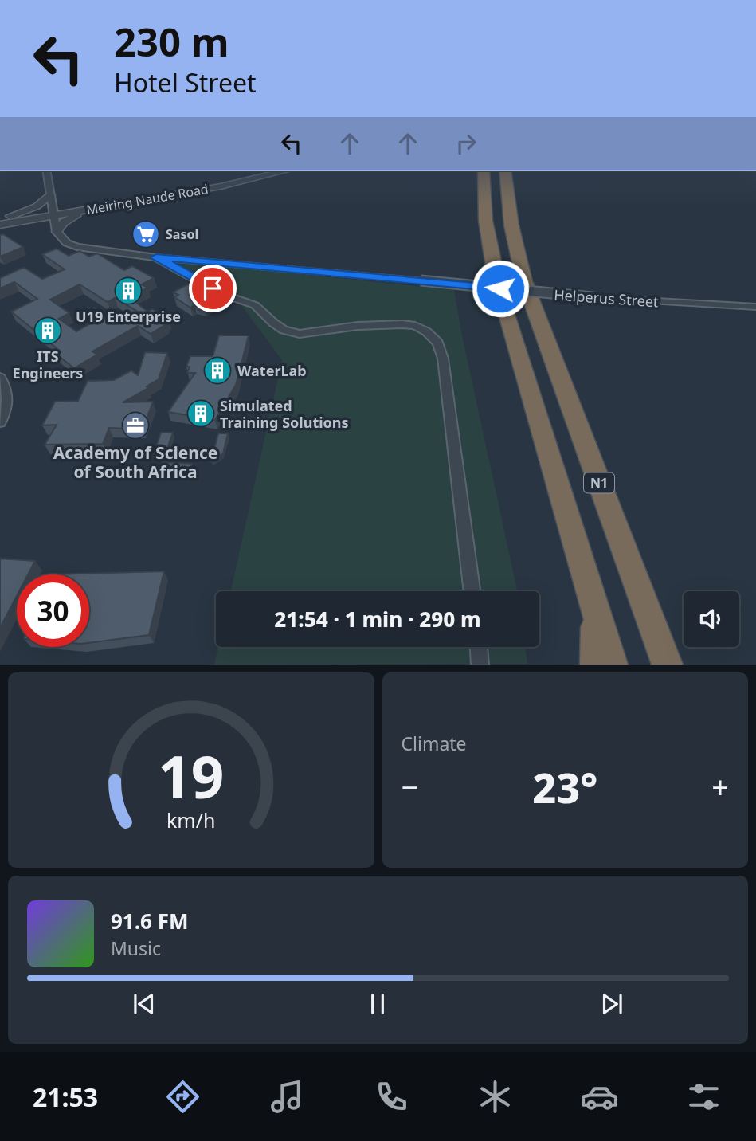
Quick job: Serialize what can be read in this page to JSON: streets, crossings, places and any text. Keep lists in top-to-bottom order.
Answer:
{
  "streets": {
    "highway": ["N1"],
    "street": ["Meiring Naude Road", "Helperus Street"]
  },
  "places": {
    "supermarket": ["Sasol"],
    "building": [
      "U19 Enterprise",
      "ITS Engineers",
      "WaterLab",
      "Simulated Training Solutions"
    ],
    "office": ["Academy of Science of South Africa"]
  },
  "page": {
    "turn": ["230 m", "Hotel Street"],
    "limit": "30",
    "trip": "21:54 · 1 min · 290 m",
    "tile": "Climate",
    "heat": ["−", "23°", "+"],
    "song": ["91.6 FM", "Music"],
    "tabs": "21:53",
    "gauge": ["19", "km/h"]
  }
}
